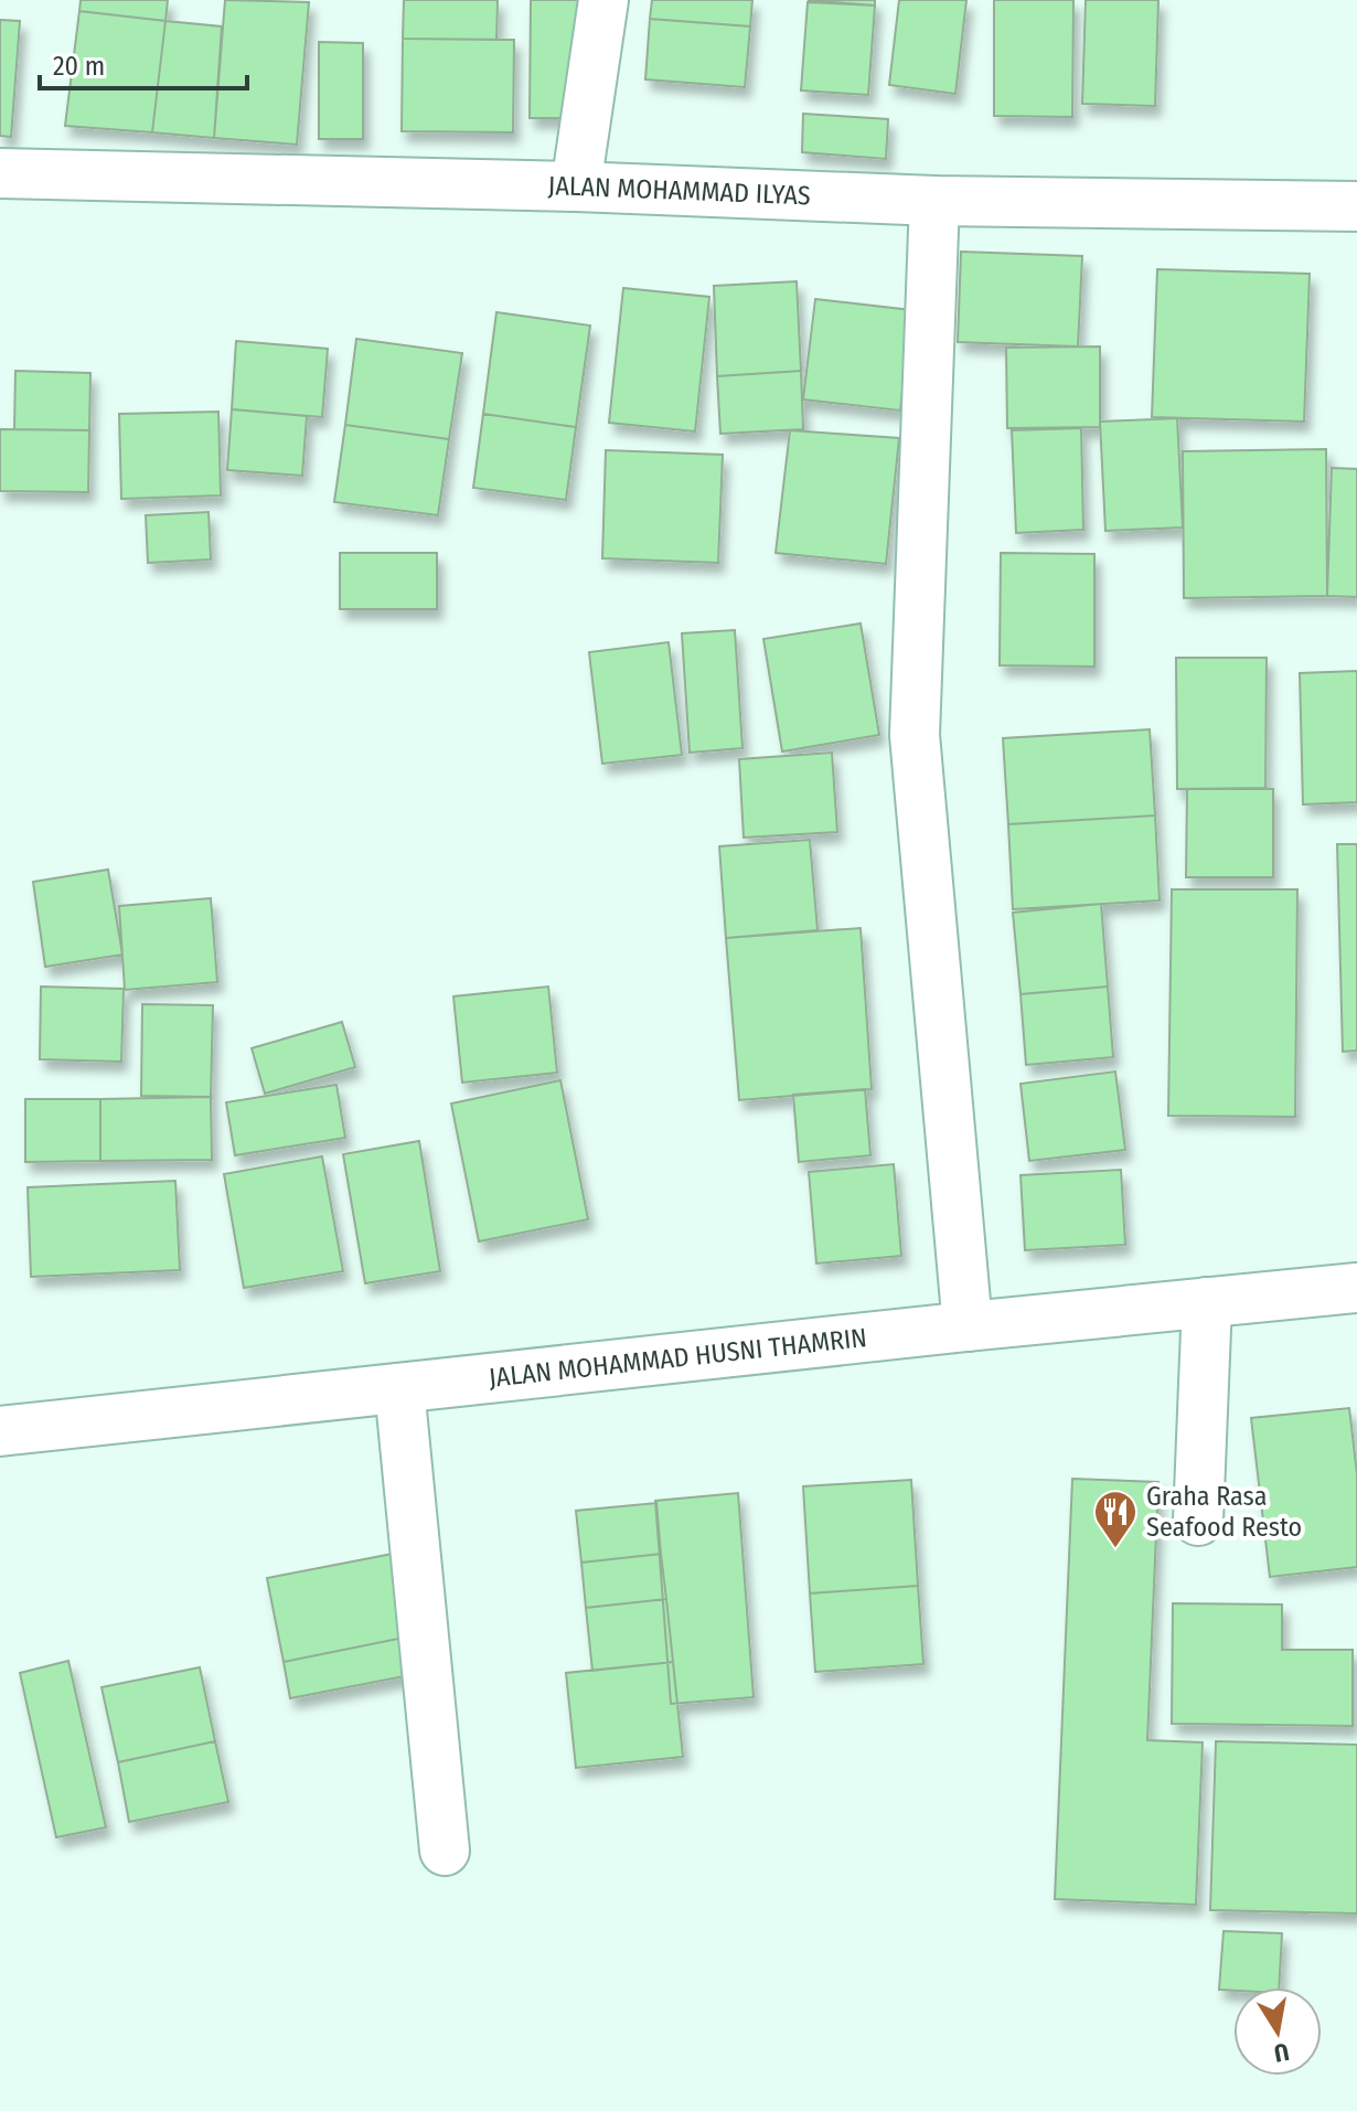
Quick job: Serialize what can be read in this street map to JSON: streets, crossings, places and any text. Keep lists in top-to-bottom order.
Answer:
{
  "streets": {
    "street": ["JALAN MOHAMMAD ILYAS", "JALAN MOHAMMAD HUSNI THAMRIN"]
  },
  "places": {
    "restaurant": ["Graha Rasa Seafood Resto"]
  },
  "scale_bar": "20 m",
  "north": "bottom"
}
